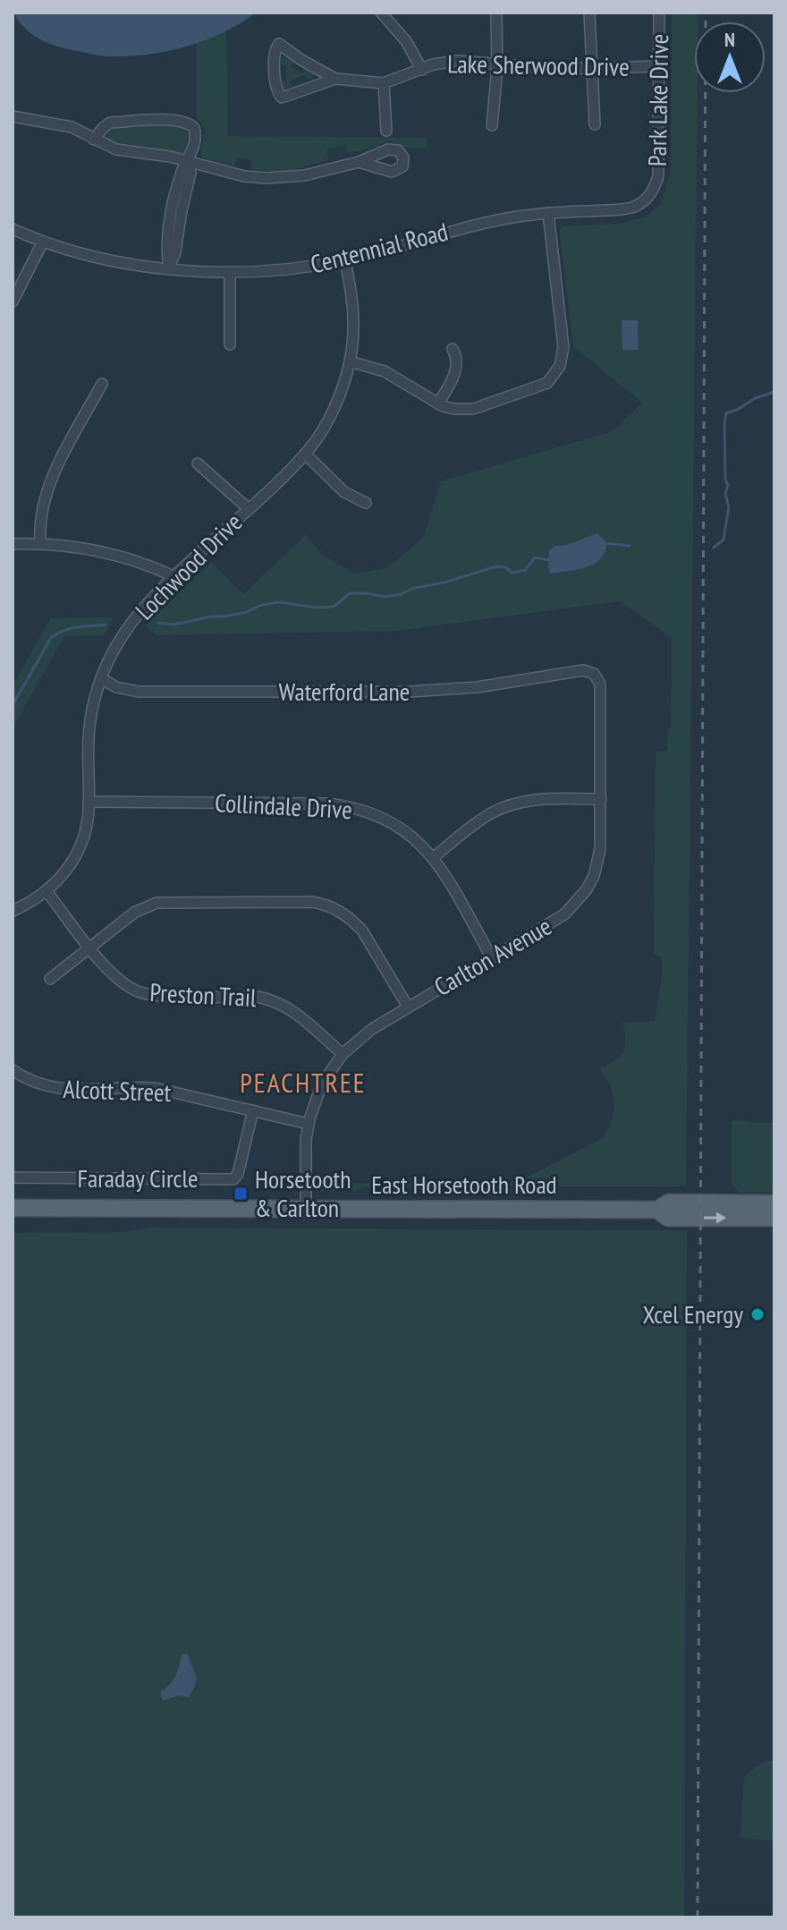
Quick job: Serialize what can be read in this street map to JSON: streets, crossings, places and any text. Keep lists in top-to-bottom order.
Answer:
{
  "streets": {
    "main road": ["East Horsetooth Road"],
    "street": [
      "Lake Sherwood Drive",
      "Park Lake Drive",
      "Centennial Road",
      "Lochwood Drive",
      "Waterford Lane",
      "Collindale Drive",
      "Carlton Avenue",
      "Preston Trail",
      "Alcott Street",
      "Faraday Circle"
    ]
  },
  "crossings": [
    ["Lake Sherwood Drive", "Park Lake Drive"],
    ["Park Lake Drive", "Centennial Road"],
    ["Centennial Road", "Lochwood Drive"],
    ["Lochwood Drive", "Waterford Lane"],
    ["Lochwood Drive", "Collindale Drive"],
    ["Lochwood Drive", "Preston Trail"],
    ["Waterford Lane", "Carlton Avenue"],
    ["Collindale Drive", "Carlton Avenue"],
    ["Carlton Avenue", "Preston Trail"],
    ["Carlton Avenue", "Alcott Street"],
    ["Carlton Avenue", "East Horsetooth Road"],
    ["Alcott Street", "Faraday Circle"]
  ],
  "districts": ["PEACHTREE"],
  "places": {
    "transit": ["Horsetooth & Carlton"],
    "other": ["Xcel Energy"]
  },
  "north": "top"
}
